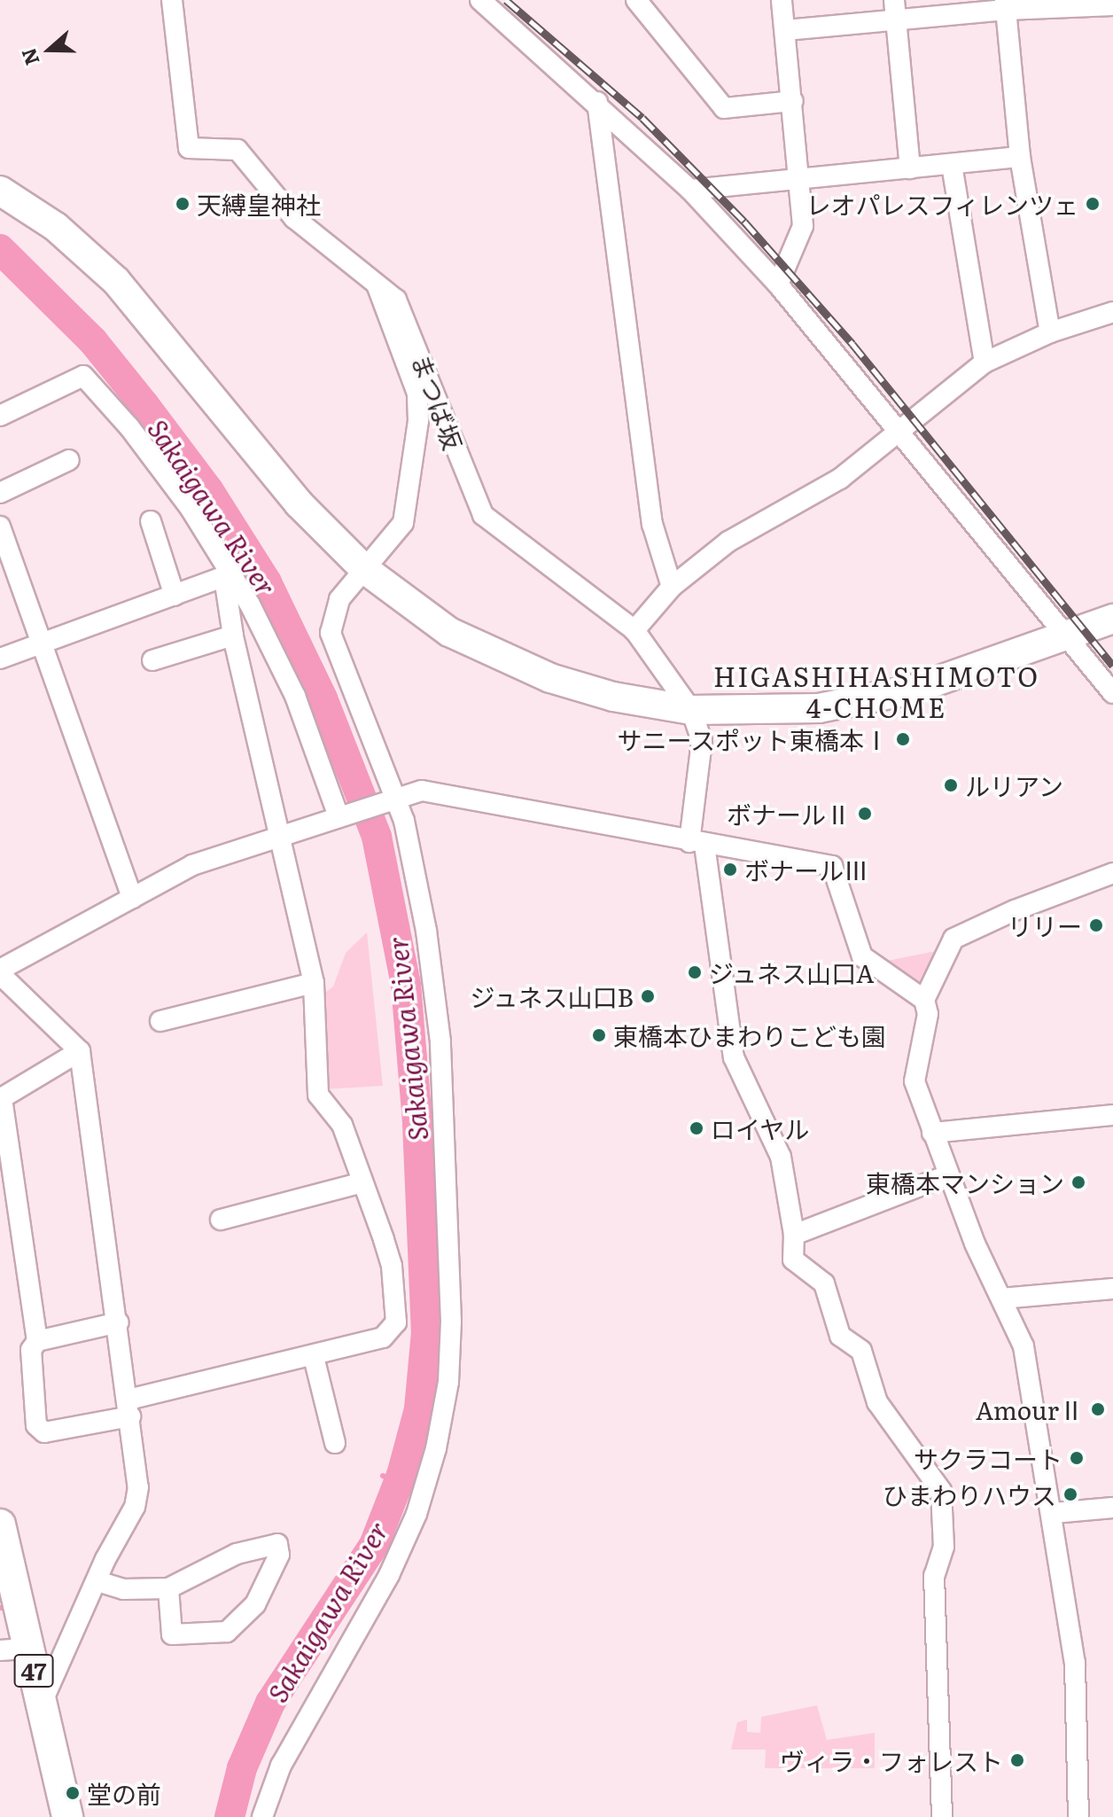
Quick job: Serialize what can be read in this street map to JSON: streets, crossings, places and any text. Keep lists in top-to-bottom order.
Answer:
{
  "streets": {
    "main road": ["47"],
    "street": ["まつば坂"]
  },
  "districts": ["HIGASHIHASHIMOTO 4-CHOME"],
  "water": ["Sakaigawa River"],
  "places": [
    "天縛皇神社",
    "レオパレスフィレンツェ",
    "サニースポット東橋本Ⅰ",
    "ルリアン",
    "ボナールⅡ",
    "ボナールⅢ",
    "リリー",
    "ジュネス山口A",
    "ジュネス山口B",
    "東橋本ひまわりこども園",
    "ロイヤル",
    "東橋本マンション",
    "AmourⅡ",
    "サクラコート",
    "ひまわりハウス",
    "ヴィラ・フォレスト",
    "堂の前"
  ],
  "north": "left"
}
